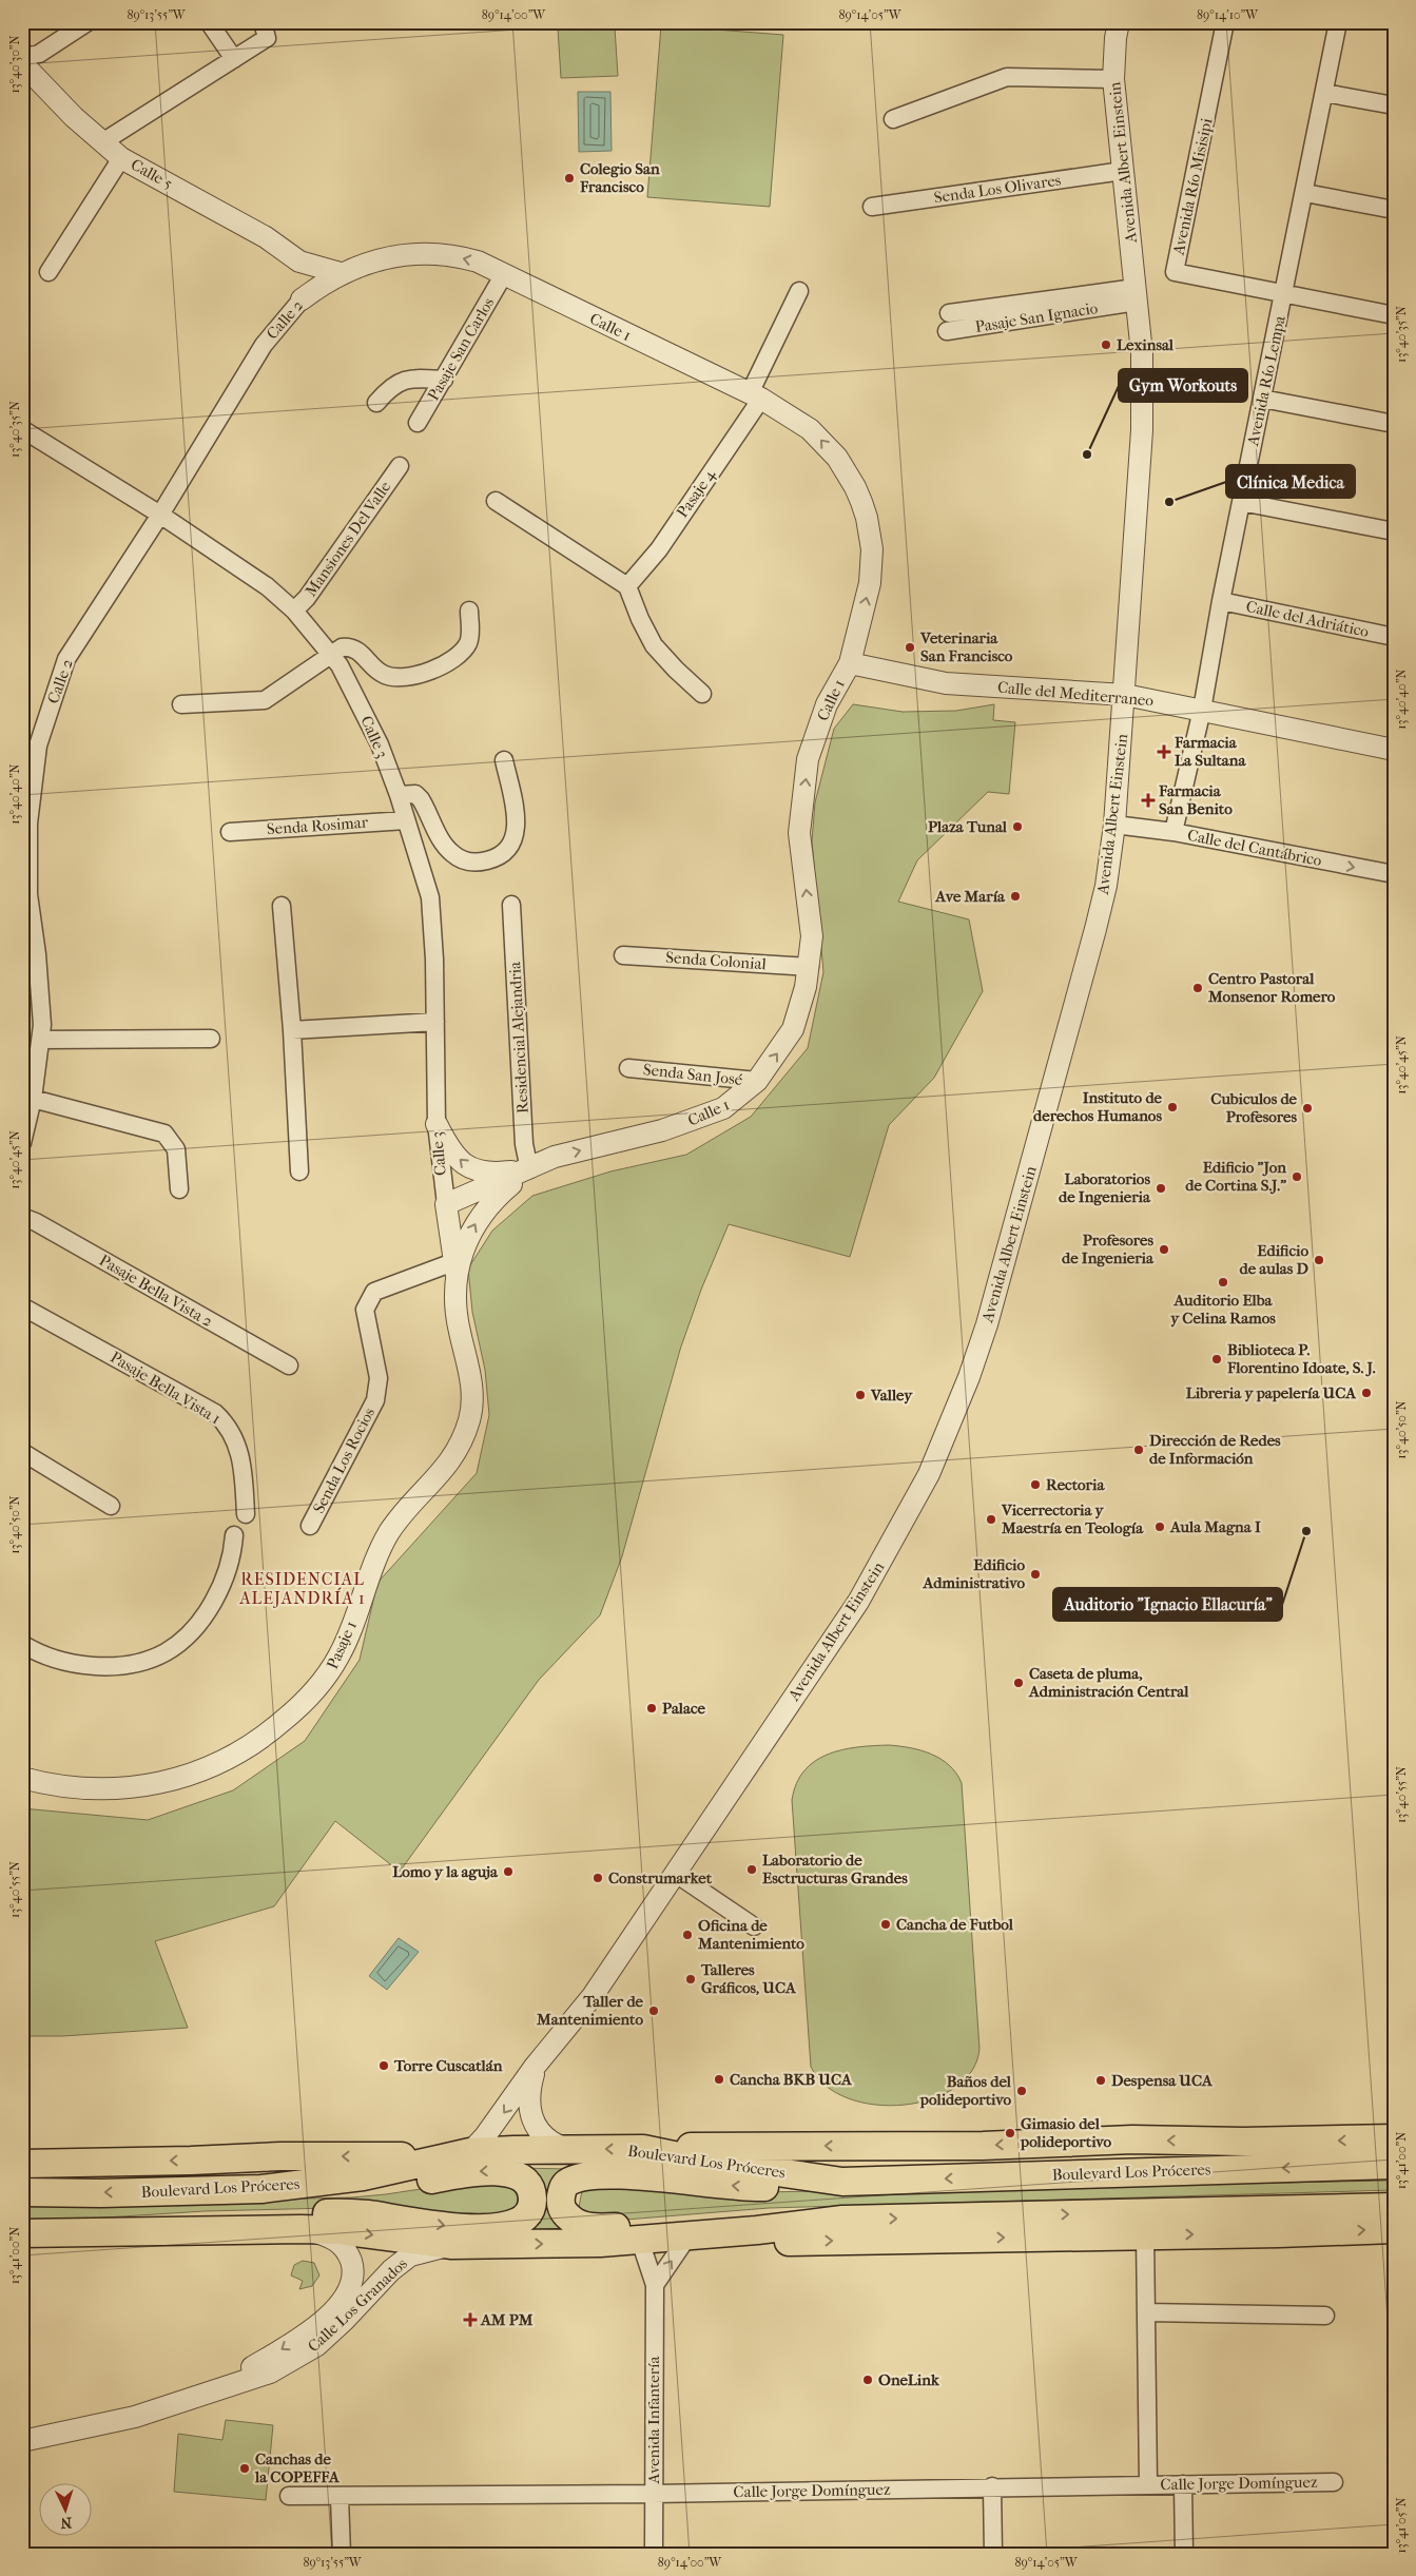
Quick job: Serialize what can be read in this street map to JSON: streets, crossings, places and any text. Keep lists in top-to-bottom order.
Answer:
{
  "streets": {
    "highway": ["Boulevard Los Próceres"],
    "street": [
      "Avenida Albert Einstein",
      "Calle 5",
      "Avenida Río Misisipi",
      "Senda Los Olivares",
      "Pasaje San Ignacio",
      "Calle 2",
      "Calle 1",
      "Pasaje San Carlos",
      "Avenida Río Lempa",
      "Pasaje 4",
      "Mansiones Del Valle",
      "Calle del Adriático",
      "Calle del Mediterraneo",
      "Calle 3",
      "Senda Rosimar",
      "Calle del Cantábrico",
      "Senda Colonial",
      "Residencial Alejandria",
      "Senda San José",
      "Pasaje Bella Vista 2",
      "Pasaje Bella Vista 1",
      "Senda Los Rocios",
      "Pasaje 1",
      "Calle Los Granados",
      "Avenida Infantería",
      "Calle Jorge Domínguez"
    ]
  },
  "crossings": [
    ["Avenida Albert Einstein", "Senda Los Olivares"],
    ["Avenida Albert Einstein", "Pasaje San Ignacio"],
    ["Avenida Albert Einstein", "Calle del Mediterraneo"],
    ["Avenida Albert Einstein", "Calle del Cantábrico"],
    ["Avenida Albert Einstein", "Boulevard Los Próceres"],
    ["Calle 5", "Calle 2"],
    ["Calle 5", "Calle 1"],
    ["Avenida Río Misisipi", "Avenida Río Lempa"],
    ["Calle 2", "Calle 1"],
    ["Calle 2", "Calle 3"],
    ["Calle 1", "Pasaje San Carlos"],
    ["Calle 1", "Pasaje 4"],
    ["Calle 1", "Calle del Mediterraneo"],
    ["Calle 1", "Calle 3"],
    ["Calle 1", "Senda Colonial"],
    ["Calle 1", "Residencial Alejandria"],
    ["Calle 1", "Senda San José"],
    ["Avenida Río Lempa", "Calle del Adriático"],
    ["Avenida Río Lempa", "Calle del Mediterraneo"],
    ["Avenida Río Lempa", "Calle del Cantábrico"],
    ["Mansiones Del Valle", "Calle 3"],
    ["Calle 3", "Senda Rosimar"],
    ["Senda Los Rocios", "Pasaje 1"],
    ["Avenida Infantería", "Calle Jorge Domínguez"]
  ],
  "one_way": ["Calle del Cantábrico"],
  "districts": ["RESIDENCIAL ALEJANDRÍA 1"],
  "places": {
    "other": [
      "Colegio San Francisco",
      "Lexinsal",
      "Gym Workouts",
      "Clínica Medica",
      "Veterinaria San Francisco",
      "Plaza Tunal",
      "Ave María",
      "Centro Pastoral Monsenor Romero",
      "Instituto de derechos Humanos",
      "Cubiculos de Profesores",
      "Edificio \"Jon de Cortina S.J.\"",
      "Laboratorios de Ingenieria",
      "Profesores de Ingenieria",
      "Edificio de aulas D",
      "Auditorio Elba y Celina Ramos",
      "Biblioteca P. Florentino Idoate, S. J.",
      "Libreria y papelería UCA",
      "Valley",
      "Dirección de Redes de Información",
      "Rectoria",
      "Vicerrectoria y Maestría en Teología",
      "Aula Magna I",
      "Auditorio \"Ignacio Ellacuría\"",
      "Edificio Administrativo",
      "Caseta de pluma, Administración Central",
      "Palace",
      "Laboratorio de Esctructuras Grandes",
      "Lomo y la aguja",
      "Construmarket",
      "Cancha de Futbol",
      "Oficina de Mantenimiento",
      "Talleres Gráficos, UCA",
      "Taller de Mantenimiento",
      "Torre Cuscatlán",
      "Cancha BKB UCA",
      "Despensa UCA",
      "Baños del polideportivo",
      "Gimasio del polideportivo",
      "OneLink",
      "Canchas de la COPEFFA"
    ],
    "health": ["Farmacia La Sultana", "Farmacia San Benito", "AM PM"]
  },
  "north": "bottom",
  "coordinates": [
    "89°13'55\"W",
    "89°14'00\"W",
    "89°14'05\"W",
    "89°14'10\"W",
    "13°40'30\"N",
    "13°40'35\"N",
    "13°40'40\"N",
    "13°40'45\"N",
    "13°40'50\"N",
    "13°40'55\"N",
    "13°41'00\"N",
    "13°41'05\"N"
  ]
}
